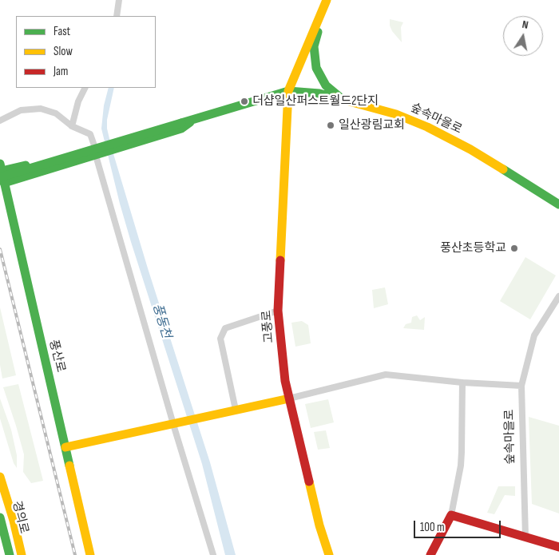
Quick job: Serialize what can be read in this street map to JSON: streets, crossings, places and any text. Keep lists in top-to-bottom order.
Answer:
{
  "streets": {
    "main road": [
      "숲속마을로",
      "고풍로",
      "풍산로",
      "경의로"
    ]
  },
  "crossings": [
    ["숲속마을로", "고풍로"],
    ["숲속마을로", "풍산로"]
  ],
  "water": ["풍동천"],
  "places": ["더샵일산퍼스트월드2단지", "일산광림교회", "풍산초등학교"],
  "legend": ["Fast", "Slow", "Jam"],
  "scale_bar": "100 m",
  "north": "top"
}
